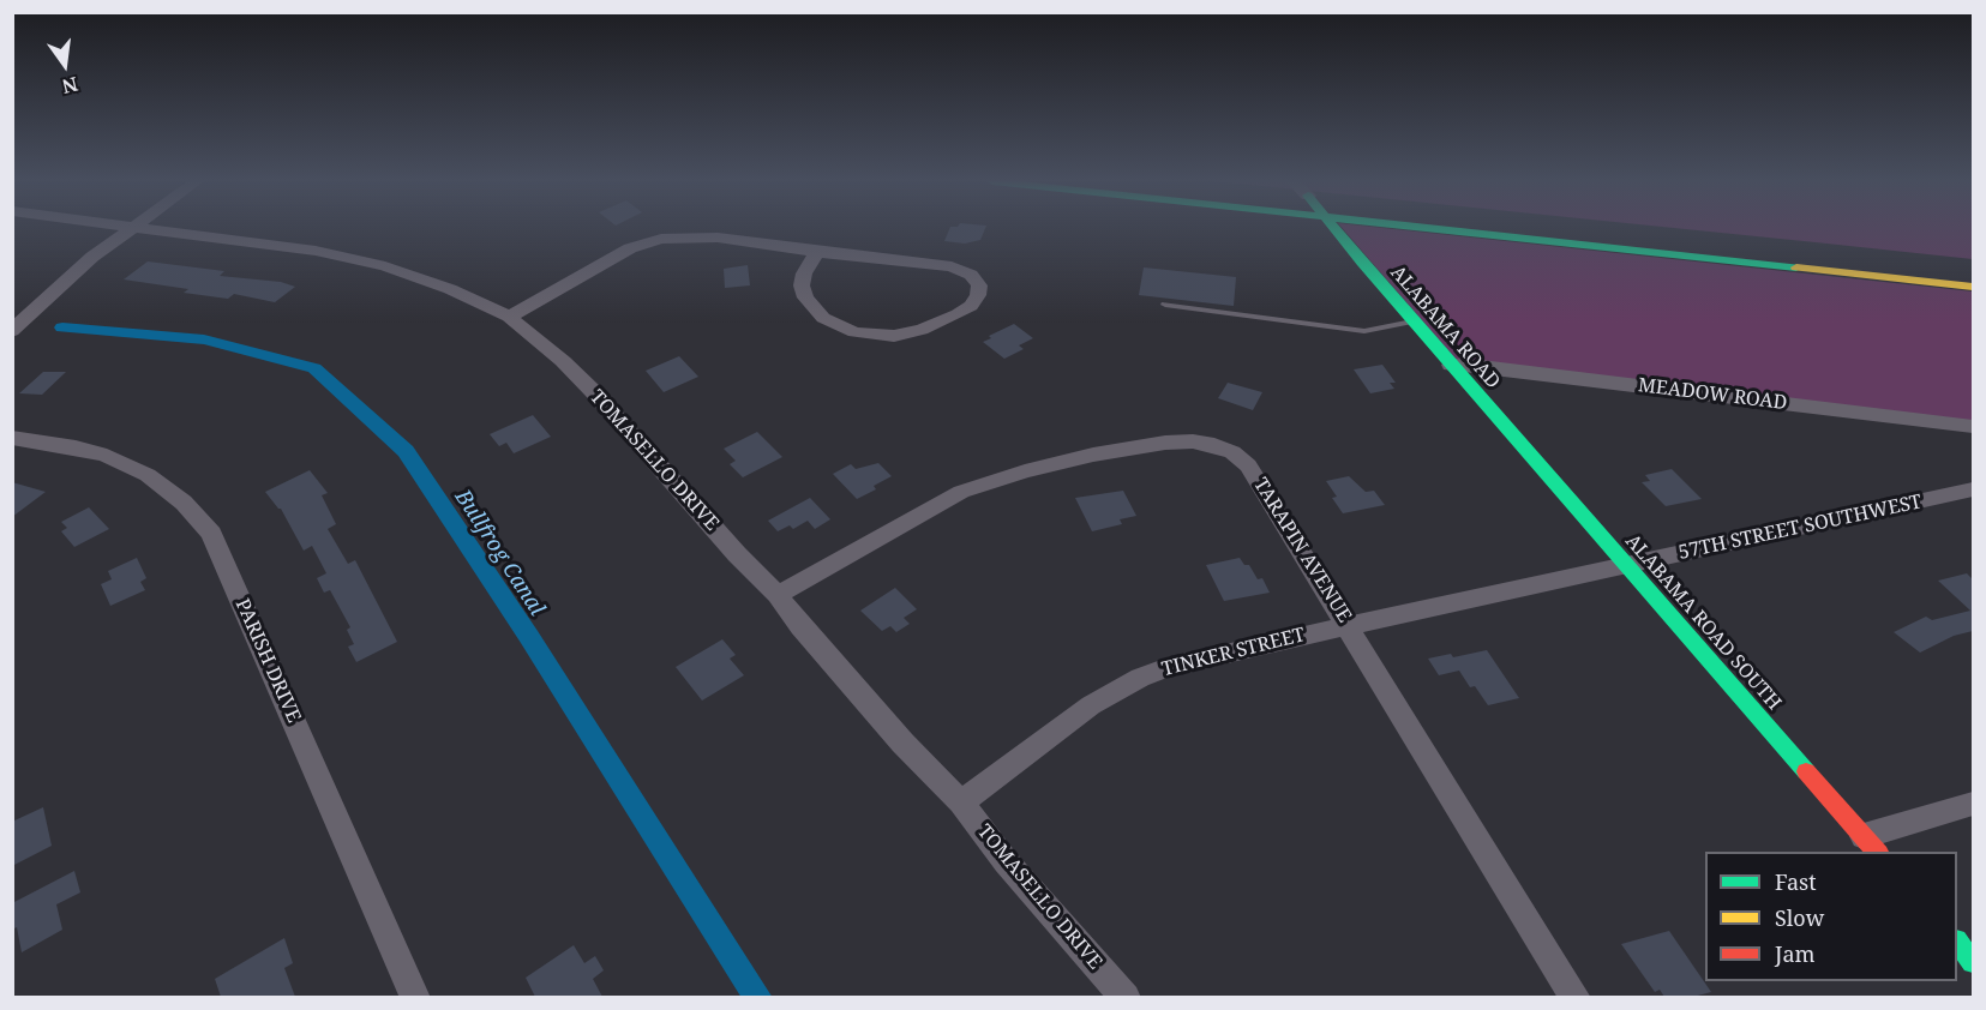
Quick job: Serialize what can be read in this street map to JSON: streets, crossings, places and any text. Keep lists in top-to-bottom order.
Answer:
{
  "streets": {
    "main road": ["ALABAMA ROAD", "ALABAMA ROAD SOUTH"],
    "street": [
      "MEADOW ROAD",
      "TOMASELLO DRIVE",
      "57TH STREET SOUTHWEST",
      "TARAPIN AVENUE",
      "TINKER STREET",
      "PARISH DRIVE"
    ]
  },
  "crossings": [
    ["ALABAMA ROAD", "MEADOW ROAD"],
    ["ALABAMA ROAD", "ALABAMA ROAD SOUTH"],
    ["TOMASELLO DRIVE", "TARAPIN AVENUE"],
    ["TOMASELLO DRIVE", "TINKER STREET"],
    ["57TH STREET SOUTHWEST", "ALABAMA ROAD SOUTH"],
    ["57TH STREET SOUTHWEST", "TINKER STREET"],
    ["TARAPIN AVENUE", "TINKER STREET"],
    ["ALABAMA ROAD SOUTH", "TINKER STREET"]
  ],
  "water": ["Bullfrog Canal"],
  "legend": ["Fast", "Slow", "Jam"],
  "north": "bottom"
}
